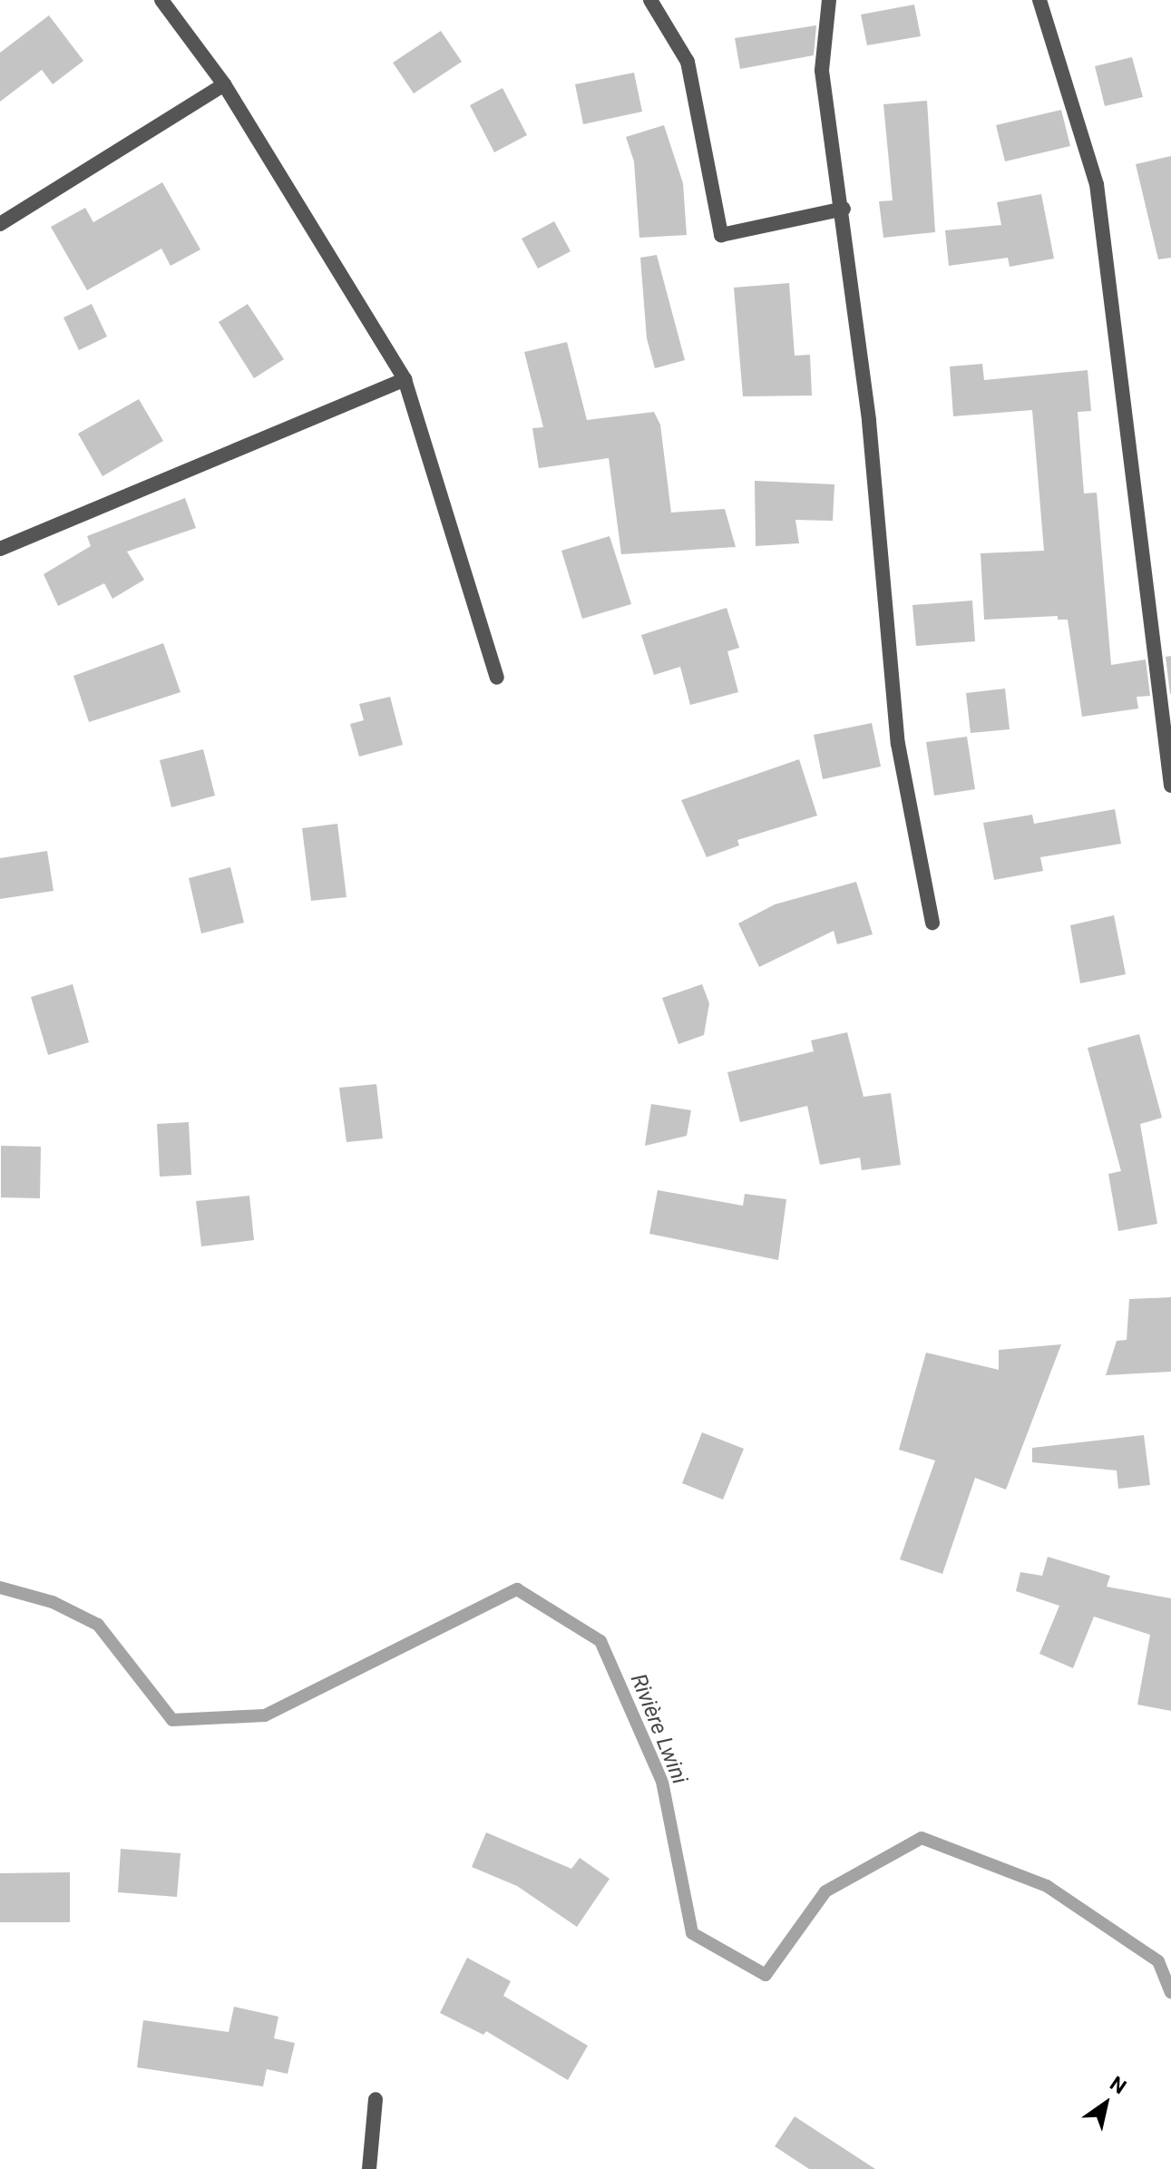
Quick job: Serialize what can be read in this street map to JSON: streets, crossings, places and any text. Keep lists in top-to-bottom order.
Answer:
{
  "water": ["Rivière Lwini"],
  "north": "top right"
}
